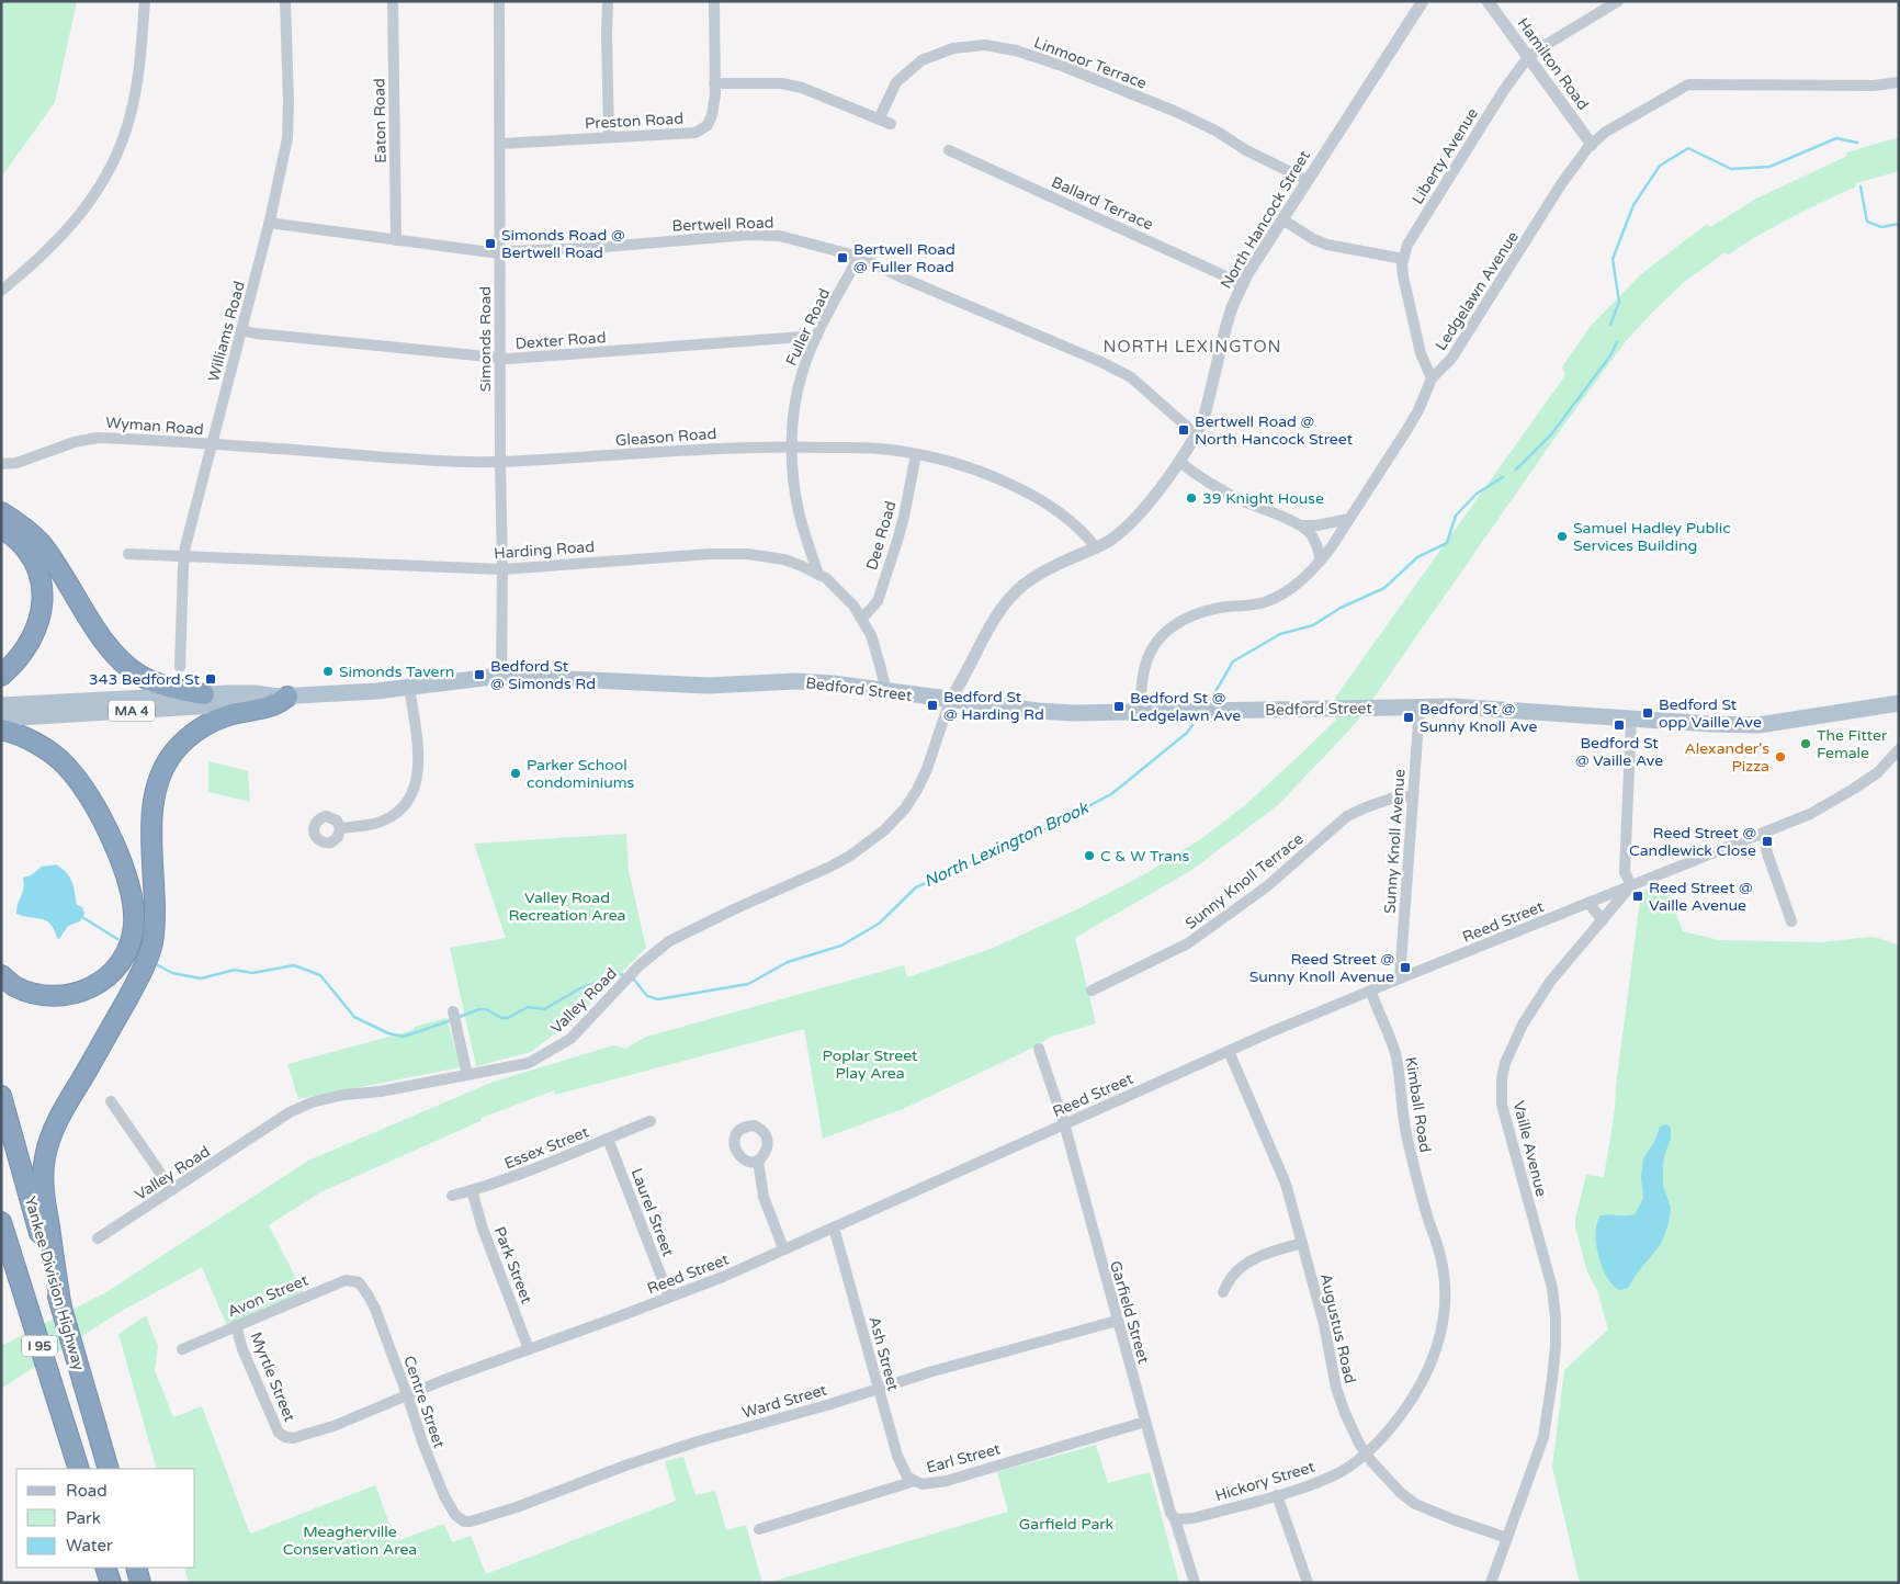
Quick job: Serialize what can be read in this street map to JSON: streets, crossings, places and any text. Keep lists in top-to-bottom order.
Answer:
{
  "streets": {
    "highway": ["Yankee Division Highway", "I 95"],
    "main road": ["Bedford Street", "MA 4"],
    "street": [
      "Linmoor Terrace",
      "Hamilton Road",
      "Eaton Road",
      "Preston Road",
      "Liberty Avenue",
      "Ballard Terrace",
      "North Hancock Street",
      "Bertwell Road",
      "Ledgelawn Avenue",
      "Fuller Road",
      "Williams Road",
      "Simonds Road",
      "Dexter Road",
      "Wyman Road",
      "Gleason Road",
      "Dee Road",
      "Harding Road",
      "Sunny Knoll Avenue",
      "Sunny Knoll Terrace",
      "Reed Street",
      "Valley Road",
      "Kimball Road",
      "Essex Street",
      "Vaille Avenue",
      "Laurel Street",
      "Park Street",
      "Avon Street",
      "Garfield Street",
      "Augustus Road",
      "Ash Street",
      "Myrtle Street",
      "Ward Street",
      "Centre Street",
      "Earl Street",
      "Hickory Street"
    ]
  },
  "crossings": [
    ["Linmoor Terrace", "North Hancock Street"],
    ["Hamilton Road", "Liberty Avenue"],
    ["Hamilton Road", "Ledgelawn Avenue"],
    ["Eaton Road", "Bertwell Road"],
    ["Preston Road", "Simonds Road"],
    ["Liberty Avenue", "Ledgelawn Avenue"],
    ["Ballard Terrace", "North Hancock Street"],
    ["North Hancock Street", "Bertwell Road"],
    ["North Hancock Street", "Gleason Road"],
    ["North Hancock Street", "Bedford Street"],
    ["North Hancock Street", "Valley Road"],
    ["Bertwell Road", "Fuller Road"],
    ["Bertwell Road", "Williams Road"],
    ["Bertwell Road", "Simonds Road"],
    ["Ledgelawn Avenue", "Bedford Street"],
    ["Fuller Road", "Dexter Road"],
    ["Fuller Road", "Gleason Road"],
    ["Fuller Road", "Harding Road"],
    ["Williams Road", "Dexter Road"],
    ["Williams Road", "Wyman Road"],
    ["Williams Road", "Gleason Road"],
    ["Williams Road", "Harding Road"],
    ["Simonds Road", "Dexter Road"],
    ["Simonds Road", "Gleason Road"],
    ["Simonds Road", "Harding Road"],
    ["Simonds Road", "Bedford Street"],
    ["Wyman Road", "Gleason Road"],
    ["Gleason Road", "Dee Road"],
    ["Dee Road", "Harding Road"],
    ["Harding Road", "Bedford Street"],
    ["Bedford Street", "Sunny Knoll Avenue"],
    ["Bedford Street", "Valley Road"],
    ["Sunny Knoll Avenue", "Sunny Knoll Terrace"],
    ["Sunny Knoll Avenue", "Reed Street"],
    ["Reed Street", "Kimball Road"],
    ["Reed Street", "Vaille Avenue"],
    ["Reed Street", "Laurel Street"],
    ["Reed Street", "Park Street"],
    ["Reed Street", "Garfield Street"],
    ["Reed Street", "Augustus Road"],
    ["Reed Street", "Ash Street"],
    ["Reed Street", "Myrtle Street"],
    ["Reed Street", "Centre Street"],
    ["Kimball Road", "Hickory Street"],
    ["Essex Street", "Laurel Street"],
    ["Essex Street", "Park Street"],
    ["Vaille Avenue", "Augustus Road"],
    ["Avon Street", "Myrtle Street"],
    ["Avon Street", "Centre Street"],
    ["Garfield Street", "Ward Street"],
    ["Garfield Street", "Earl Street"],
    ["Garfield Street", "Hickory Street"],
    ["Augustus Road", "Hickory Street"],
    ["Ash Street", "Ward Street"],
    ["Ash Street", "Earl Street"],
    ["Ward Street", "Centre Street"]
  ],
  "districts": ["NORTH LEXINGTON"],
  "water": ["North Lexington Brook"],
  "parks": [
    "Valley Road Recreation Area",
    "Poplar Street Play Area",
    "Garfield Park",
    "Meagherville Conservation Area"
  ],
  "places": {
    "transit": [
      "Simonds Road @ Bertwell Road",
      "Bertwell Road @ Fuller Road",
      "Bertwell Road @ North Hancock Street",
      "Bedford St @ Simonds Rd",
      "343 Bedford St",
      "Bedford St @ Harding Rd",
      "Bedford St @ Ledgelawn Ave",
      "Bedford St opp Vaille Ave",
      "Bedford St @ Sunny Knoll Ave",
      "Bedford St @ Vaille Ave",
      "Reed Street @ Candlewick Close",
      "Reed Street @ Vaille Avenue",
      "Reed Street @ Sunny Knoll Avenue"
    ],
    "other": [
      "39 Knight House",
      "Samuel Hadley Public Services Building",
      "Simonds Tavern",
      "The Fitter Female",
      "Alexander's Pizza",
      "Parker School condominiums",
      "C & W Trans"
    ]
  },
  "legend": ["Road", "Park", "Water"]
}
